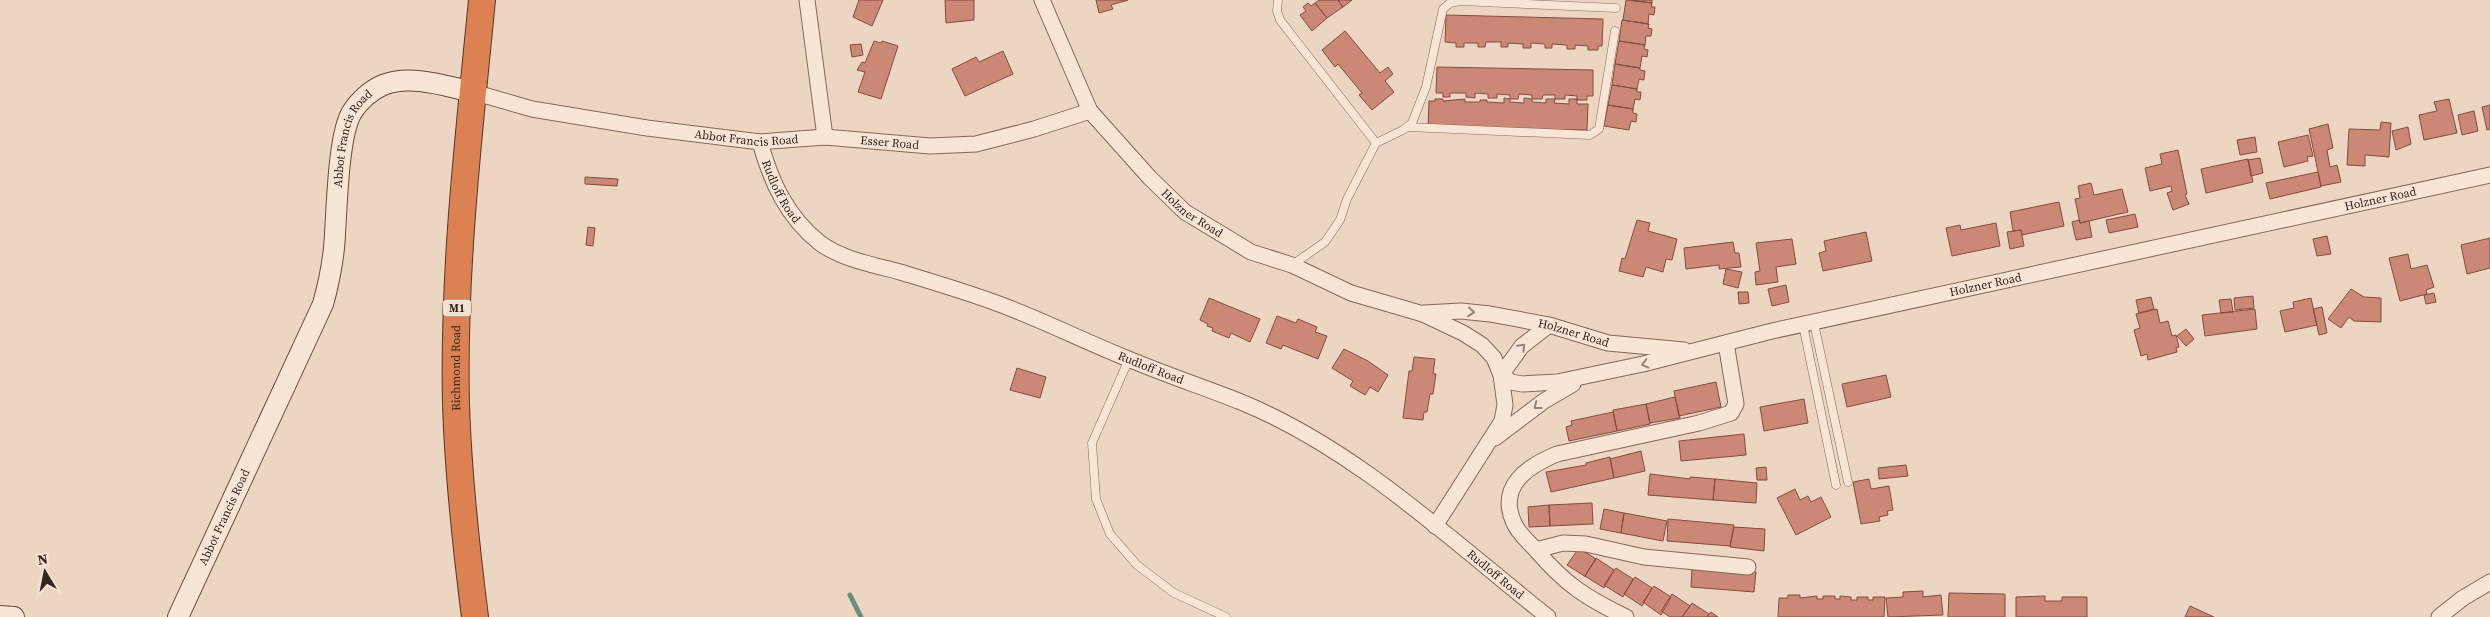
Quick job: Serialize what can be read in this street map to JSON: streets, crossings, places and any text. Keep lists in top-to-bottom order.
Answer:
{
  "streets": {
    "highway": ["M1", "Richmond Road"],
    "street": [
      "Abbot Francis Road",
      "Esser Road",
      "Rudloff Road",
      "Holzner Road"
    ]
  },
  "crossings": [
    ["Abbot Francis Road", "Esser Road"],
    ["Abbot Francis Road", "Rudloff Road"],
    ["Abbot Francis Road", "Richmond Road"],
    ["Esser Road", "Holzner Road"],
    ["Rudloff Road", "Holzner Road"]
  ],
  "north": "top"
}
